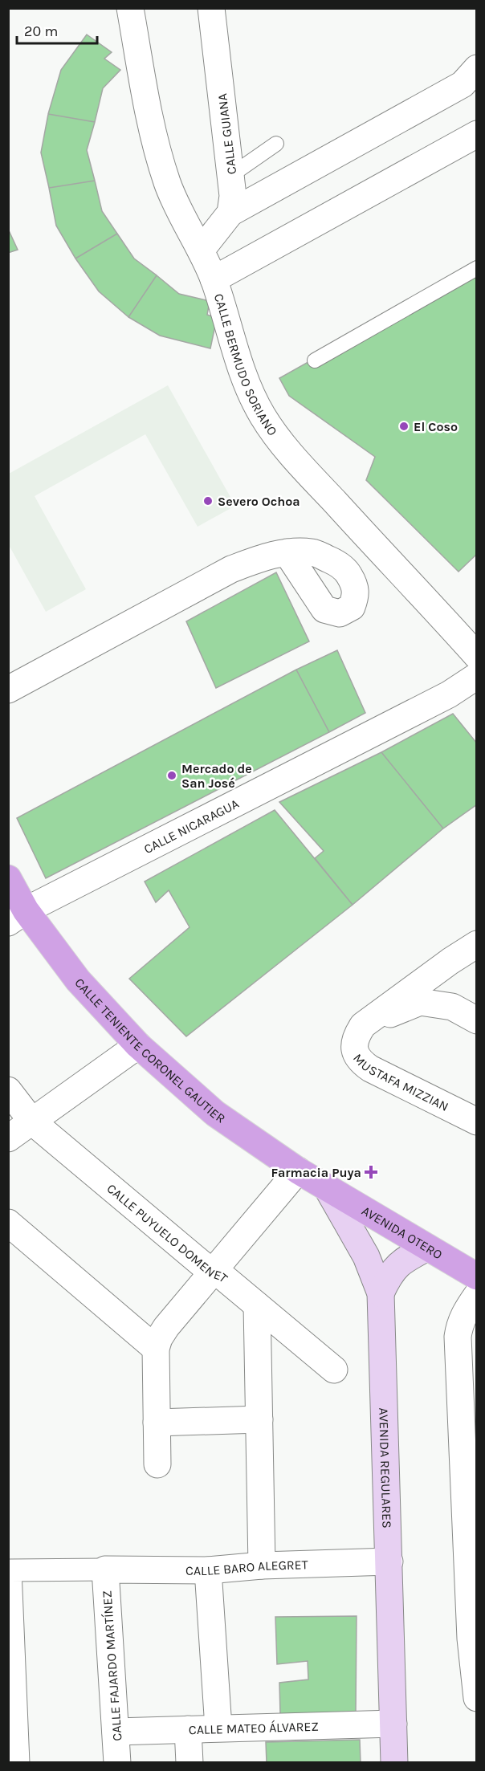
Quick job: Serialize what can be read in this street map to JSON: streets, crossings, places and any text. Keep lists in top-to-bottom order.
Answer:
{
  "streets": {
    "main road": ["CALLE TENIENTE CORONEL GAUTIER", "AVENIDA OTERO", "AVENIDA REGULARES"],
    "street": [
      "CALLE GUIANA",
      "CALLE BERMUDO SORIANO",
      "CALLE NICARAGUA",
      "MUSTAFA MIZZIAN",
      "CALLE PUYUELO DOMENET",
      "CALLE BARO ALEGRET",
      "CALLE FAJARDO MARTÍNEZ",
      "CALLE MATEO ÁLVAREZ"
    ]
  },
  "crossings": [
    ["CALLE NICARAGUA", "CALLE TENIENTE CORONEL GAUTIER"],
    ["CALLE TENIENTE CORONEL GAUTIER", "AVENIDA OTERO"],
    ["CALLE TENIENTE CORONEL GAUTIER", "AVENIDA REGULARES"],
    ["AVENIDA OTERO", "AVENIDA REGULARES"],
    ["AVENIDA REGULARES", "CALLE BARO ALEGRET"],
    ["AVENIDA REGULARES", "CALLE MATEO ÁLVAREZ"],
    ["CALLE BARO ALEGRET", "CALLE FAJARDO MARTÍNEZ"],
    ["CALLE FAJARDO MARTÍNEZ", "CALLE MATEO ÁLVAREZ"]
  ],
  "places": {
    "other": ["El Coso", "Severo Ochoa", "Mercado de San José"],
    "health": ["Farmacia Puya"]
  },
  "scale_bar": "20 m"
}
